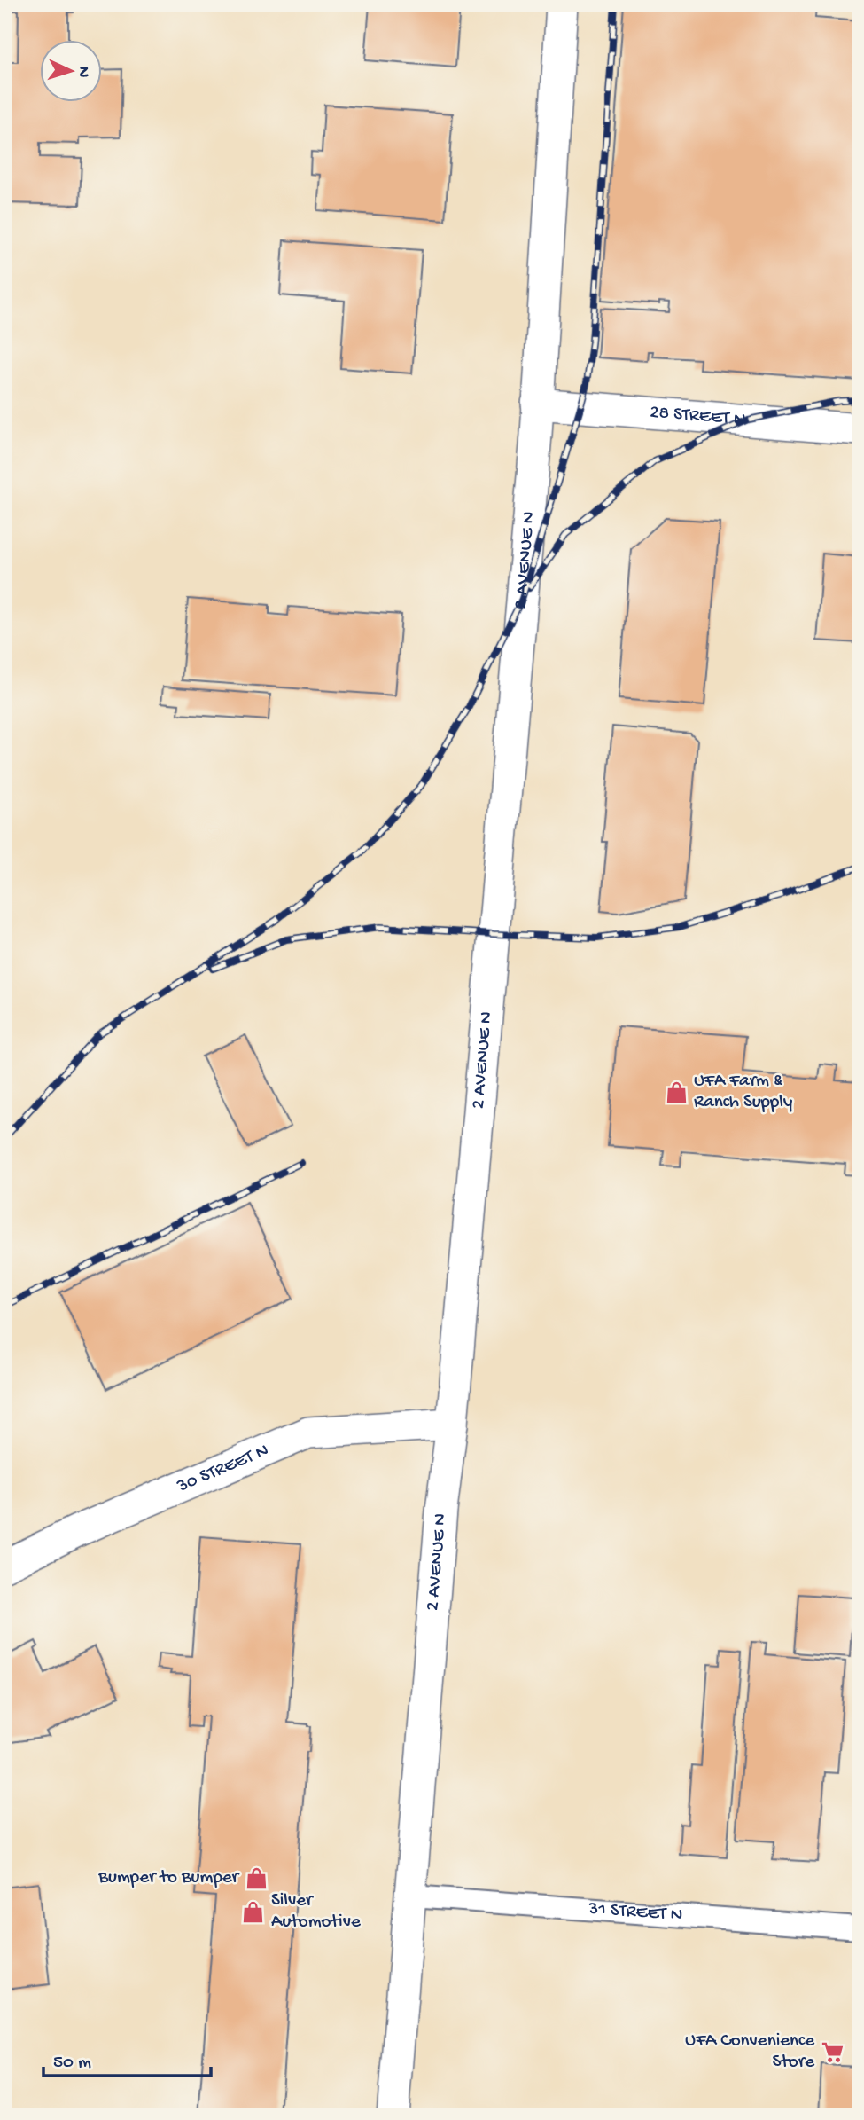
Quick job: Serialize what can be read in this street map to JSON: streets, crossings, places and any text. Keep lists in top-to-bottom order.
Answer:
{
  "streets": {
    "street": [
      "28 STREET N",
      "2 AVENUE N",
      "30 STREET N",
      "31 STREET N"
    ]
  },
  "crossings": [
    ["28 STREET N", "2 AVENUE N"],
    ["2 AVENUE N", "30 STREET N"],
    ["2 AVENUE N", "31 STREET N"]
  ],
  "places": {
    "shop": ["UFA Farm & Ranch Supply", "Bumper to Bumper", "Silver Automotive"],
    "supermarket": ["UFA Convenience Store"]
  },
  "scale_bar": "50 m",
  "north": "right"
}
